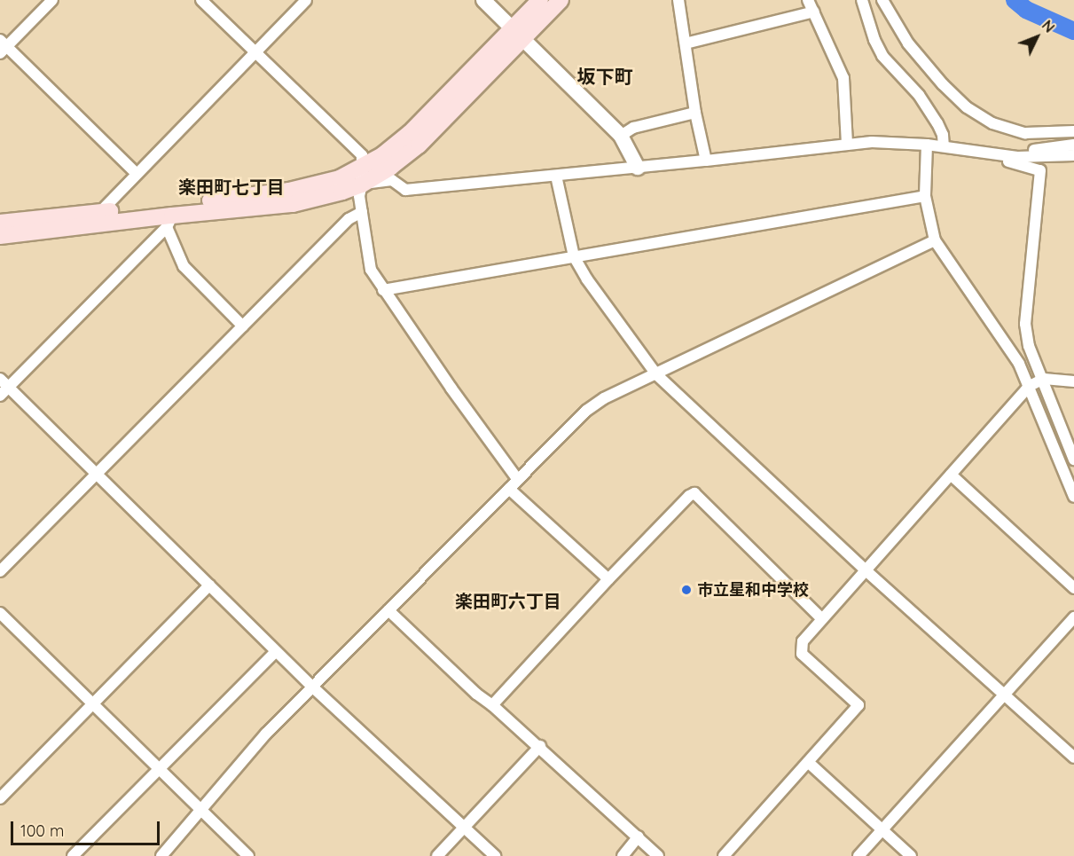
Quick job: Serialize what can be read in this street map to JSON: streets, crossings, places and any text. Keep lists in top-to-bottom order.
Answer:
{
  "districts": ["坂下町", "楽田町七丁目", "楽田町六丁目"],
  "places": ["市立星和中学校"],
  "scale_bar": "100 m",
  "north": "top right"
}
